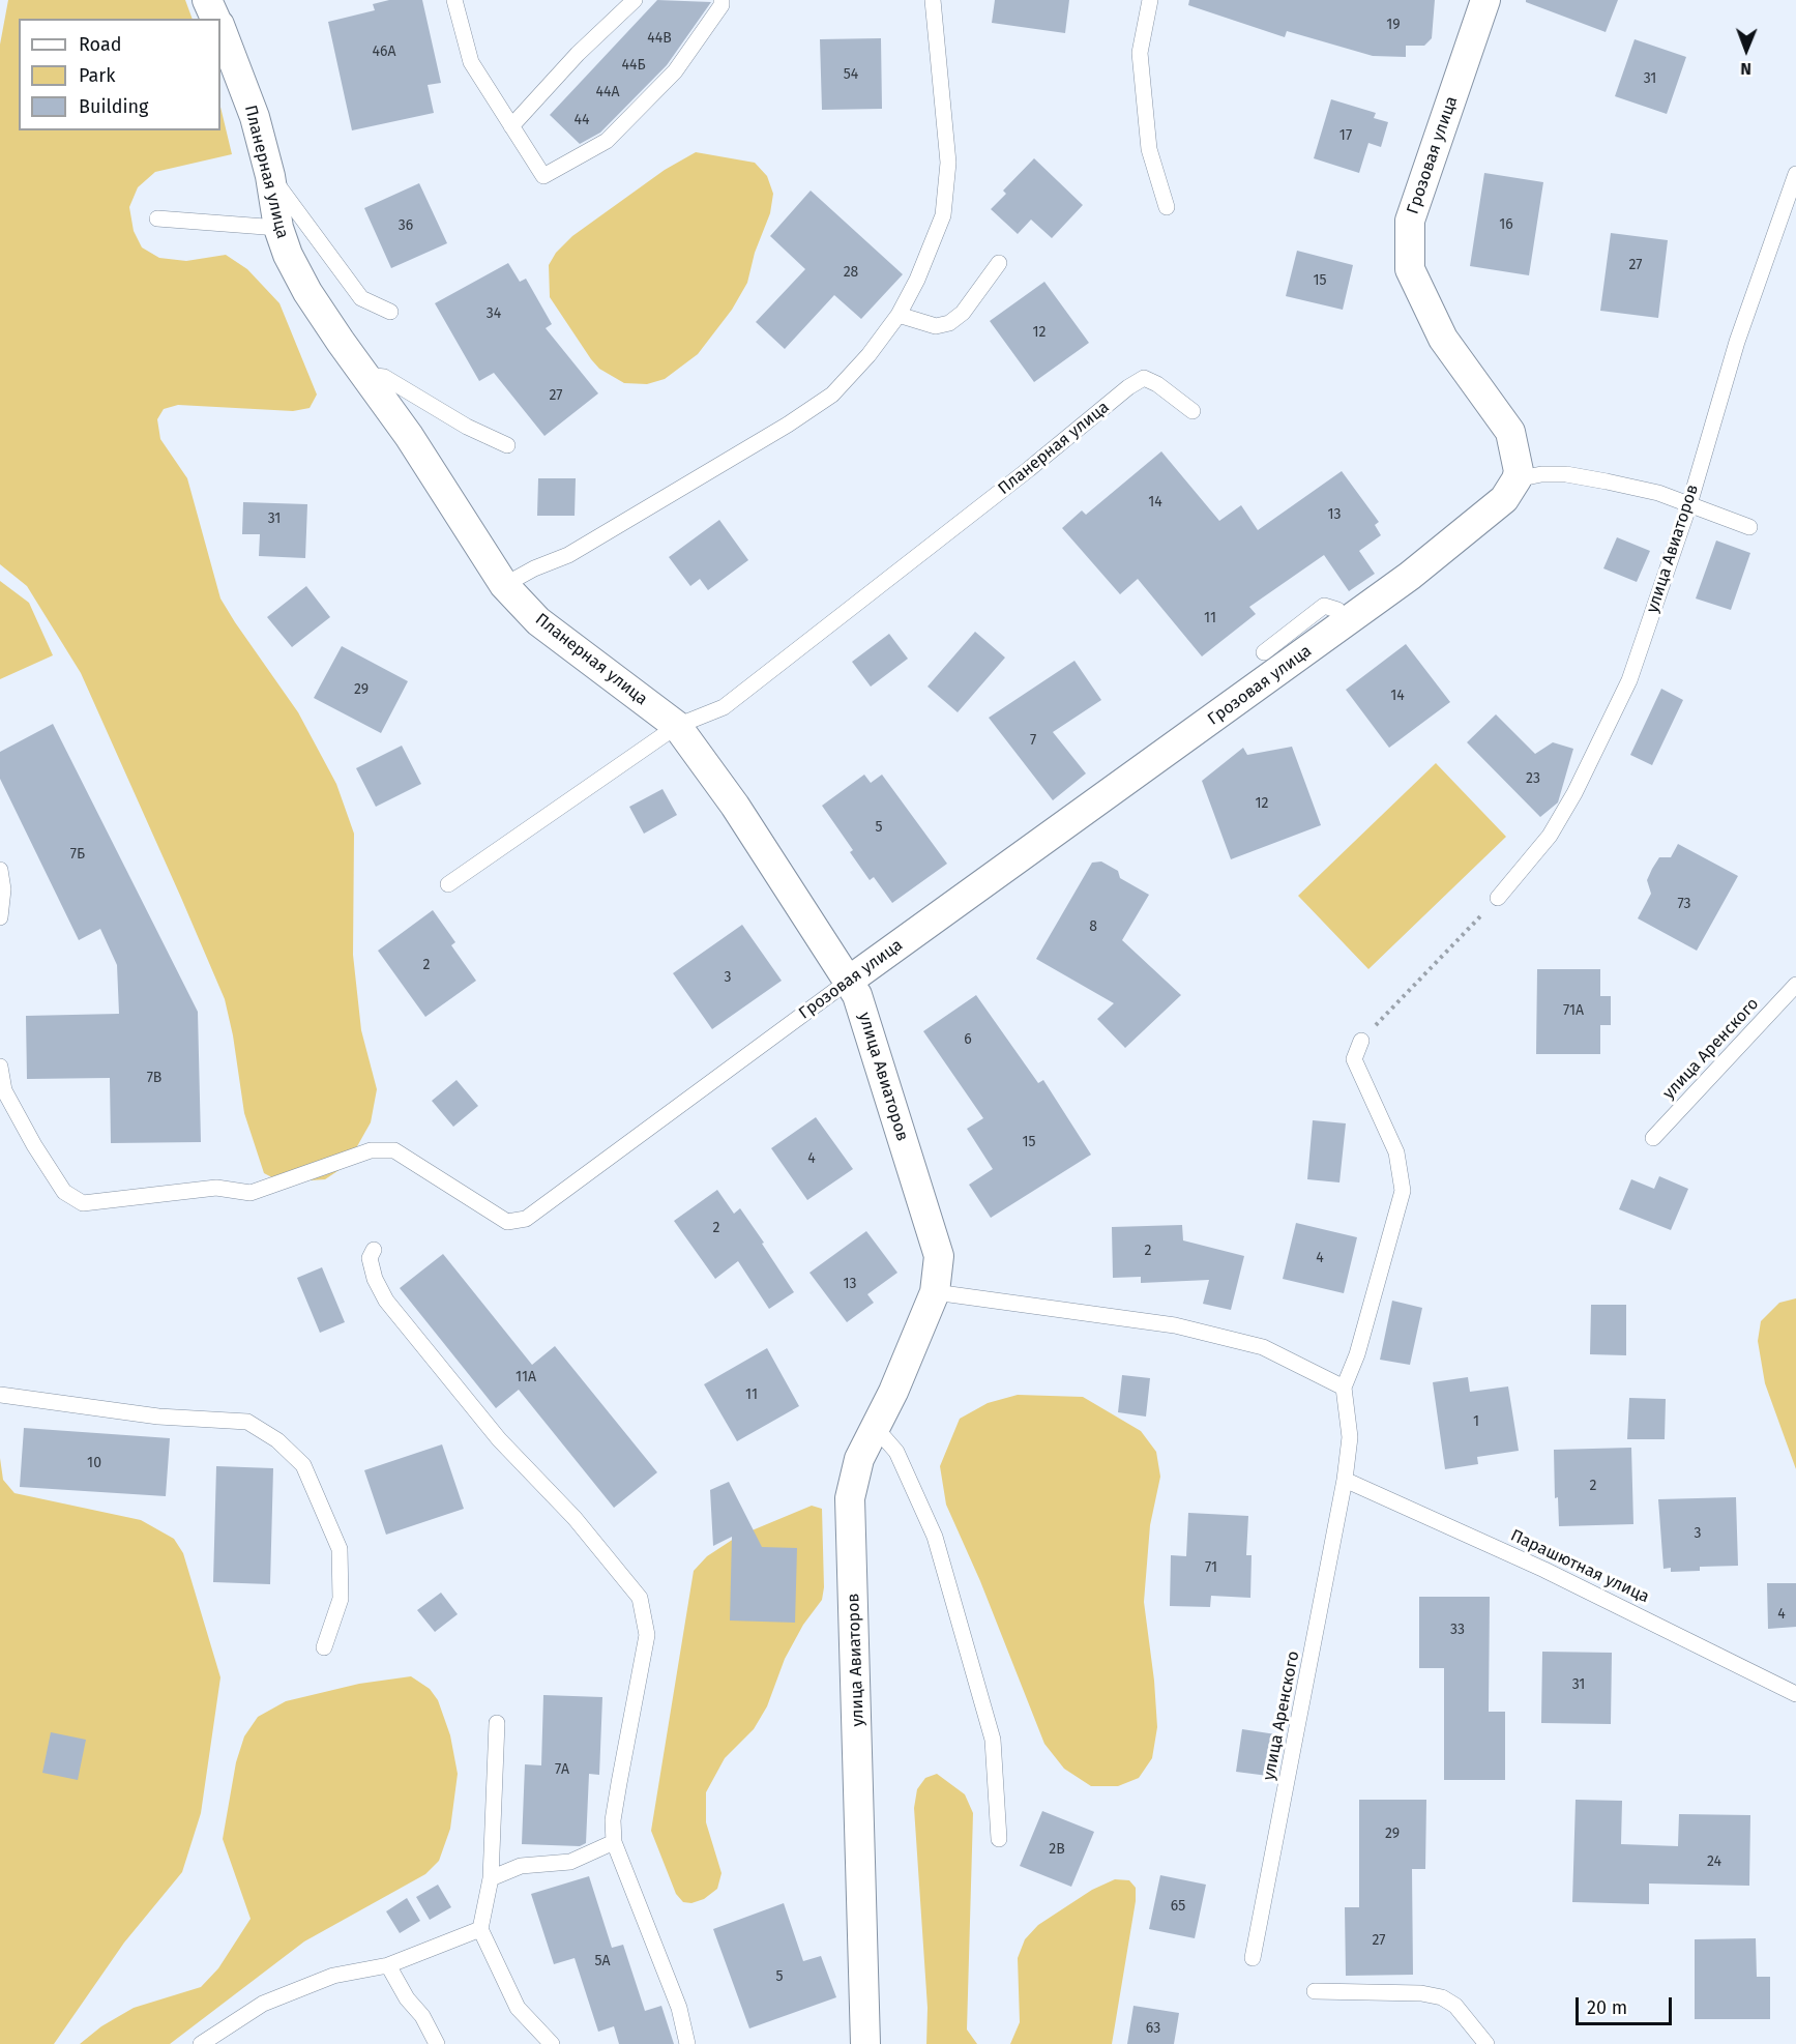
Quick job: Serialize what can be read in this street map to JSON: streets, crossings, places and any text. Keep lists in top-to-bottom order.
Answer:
{
  "streets": {
    "street": ["Грозовая улица", "Планерная улица", "улица Авиаторов"],
    "lane": ["улица Аренского", "Парашютная улица"]
  },
  "crossings": [
    ["Грозовая улица", "улица Авиаторов"],
    ["Планерная улица", "улица Авиаторов"],
    ["улица Аренского", "Парашютная улица"]
  ],
  "house_numbers": [
    "19",
    "44В",
    "46А",
    "44Б",
    "54",
    "31",
    "44А",
    "44",
    "17",
    "16",
    "36",
    "27",
    "28",
    "15",
    "34",
    "12",
    "27",
    "14",
    "13",
    "31",
    "11",
    "29",
    "14",
    "7",
    "23",
    "12",
    "5",
    "7Б",
    "73",
    "8",
    "2",
    "3",
    "71А",
    "6",
    "7В",
    "15",
    "4",
    "2",
    "2",
    "4",
    "13",
    "11А",
    "11",
    "1",
    "10",
    "2",
    "3",
    "71",
    "4",
    "33",
    "31",
    "7А",
    "29",
    "2В",
    "24",
    "65",
    "27",
    "5А",
    "5",
    "63"
  ],
  "legend": ["Road", "Park", "Building"],
  "scale_bar": "20 m",
  "north": "bottom"
}
